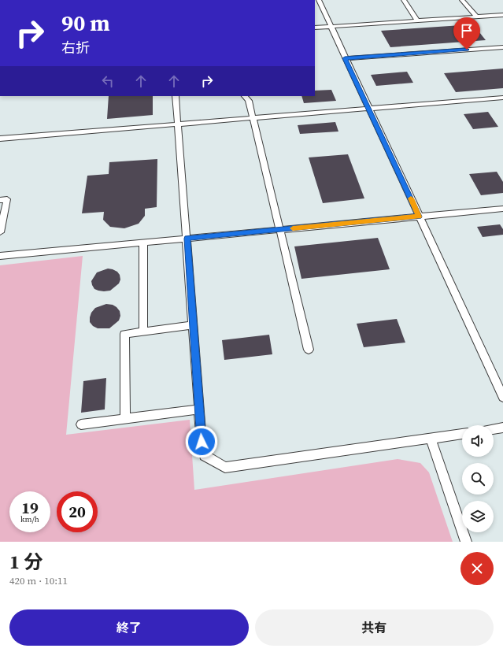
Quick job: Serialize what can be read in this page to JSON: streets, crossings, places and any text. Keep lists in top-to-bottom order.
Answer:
{
  "page": {
    "turn": ["90 m", "右折"],
    "speed": "19 km/h",
    "limit": "20",
    "heading": ["1 分", "420 m · 10:11"],
    "buttons": ["終了", "共有"]
  }
}
